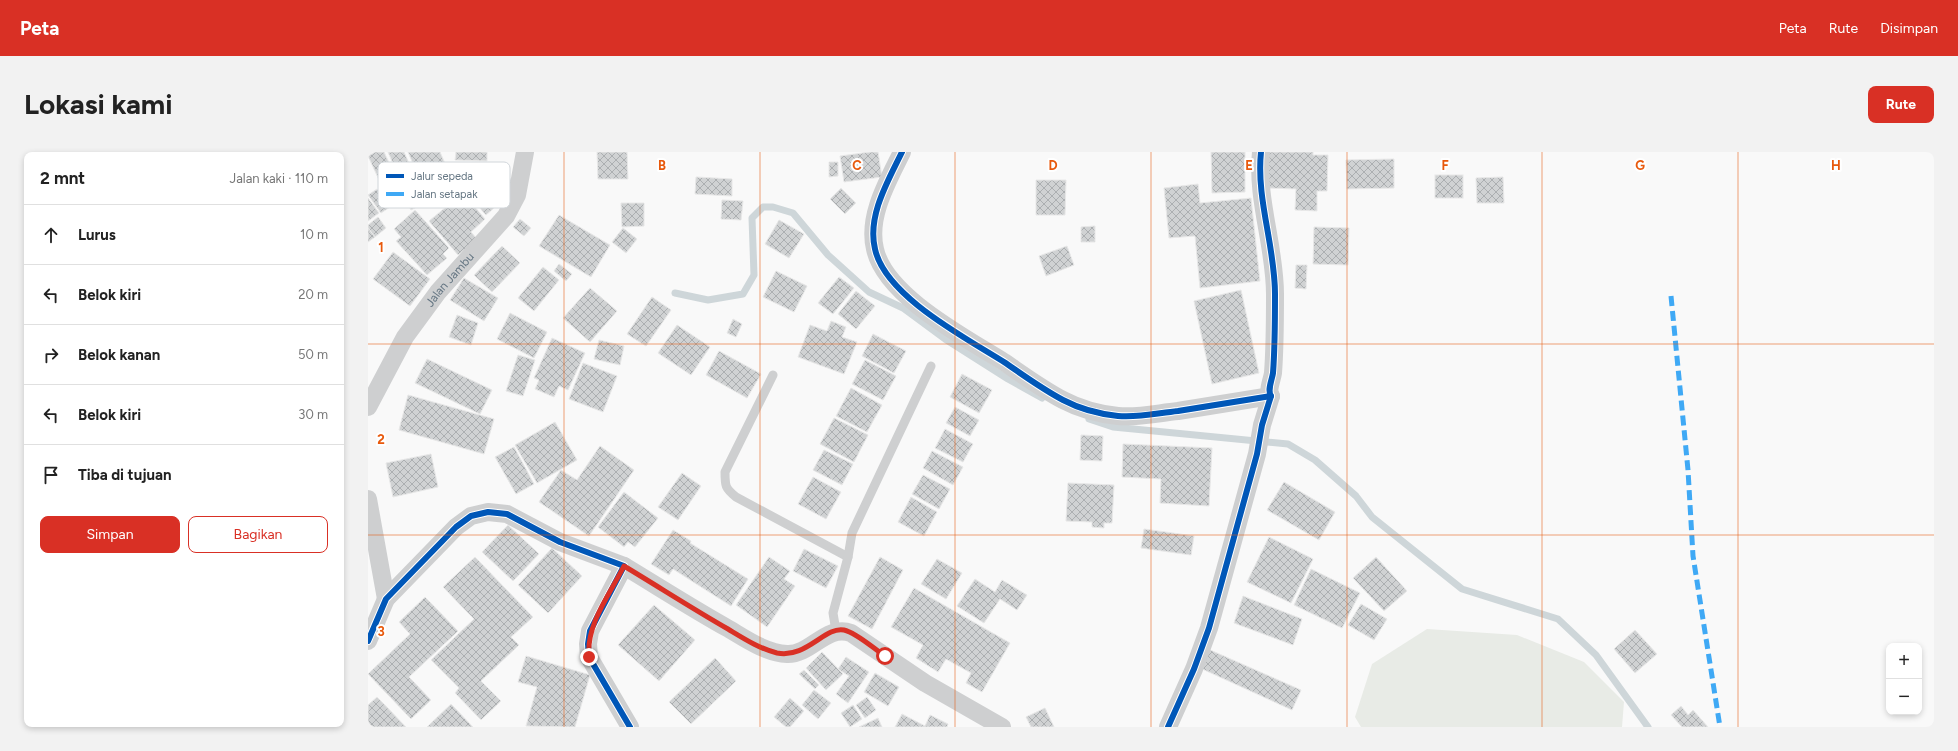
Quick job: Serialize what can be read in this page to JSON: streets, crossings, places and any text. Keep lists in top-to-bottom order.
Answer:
{
  "streets": {
    "street": ["Jalan Jambu"]
  },
  "legend": ["Jalur sepeda", "Jalan setapak"],
  "page": {
    "header": "Peta",
    "nav": ["Peta", "Rute", "Disimpan"],
    "buttons": [
      "Rute",
      ["Simpan", "Bagikan"]
    ],
    "title": "Lokasi kami",
    "heading": ["2 mnt", "Jalan kaki · 110 m"],
    "list": [
      ["Lurus", "10 m"],
      ["Belok kiri", "20 m"],
      ["Belok kanan", "50 m"],
      ["Belok kiri", "30 m"],
      "Tiba di tujuan"
    ],
    "map_buttons": ["+", "−"]
  },
  "grid": {
    "columns": [
      "B",
      "C",
      "D",
      "E",
      "F",
      "G",
      "H"
    ],
    "rows": ["1", "2", "3"]
  }
}
